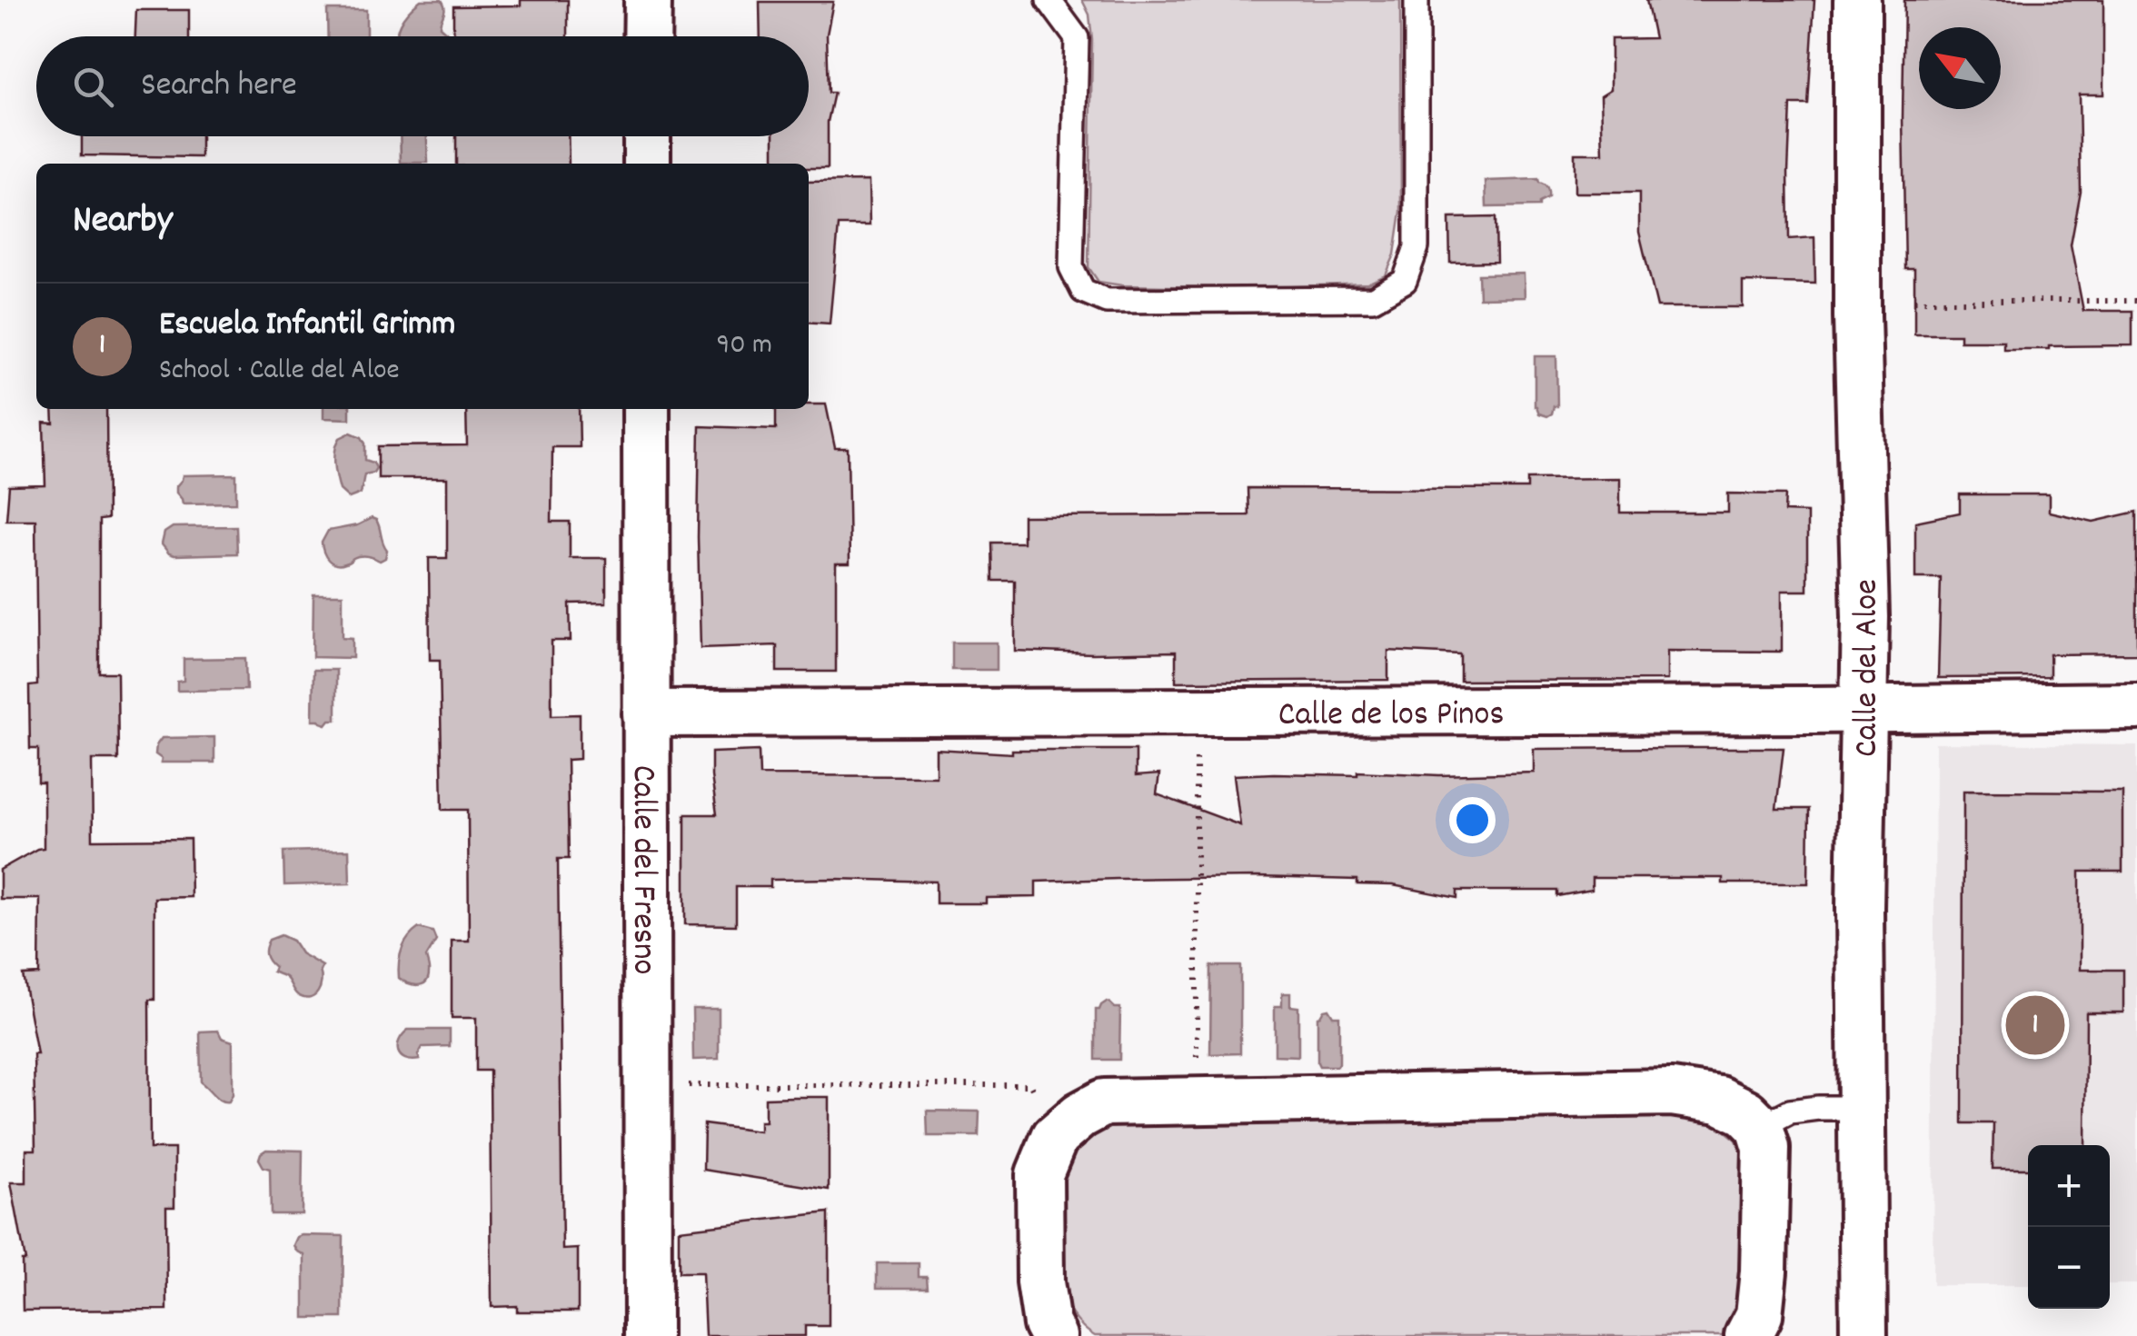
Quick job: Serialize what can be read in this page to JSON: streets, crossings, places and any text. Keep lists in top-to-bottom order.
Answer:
{
  "streets": {
    "street": ["Calle del Aloe", "Calle de los Pinos", "Calle del Fresno"]
  },
  "crossings": [
    ["Calle del Aloe", "Calle de los Pinos"],
    ["Calle de los Pinos", "Calle del Fresno"]
  ],
  "north": "top left",
  "page": {
    "search": "Search here",
    "heading": "Nearby",
    "list": [
      {
        "mark": "1",
        "name": "Escuela Infantil Grimm",
        "note": "School · Calle del Aloe",
        "value": "90 m"
      }
    ],
    "pins": "1",
    "map_buttons": ["+", "−"]
  }
}
